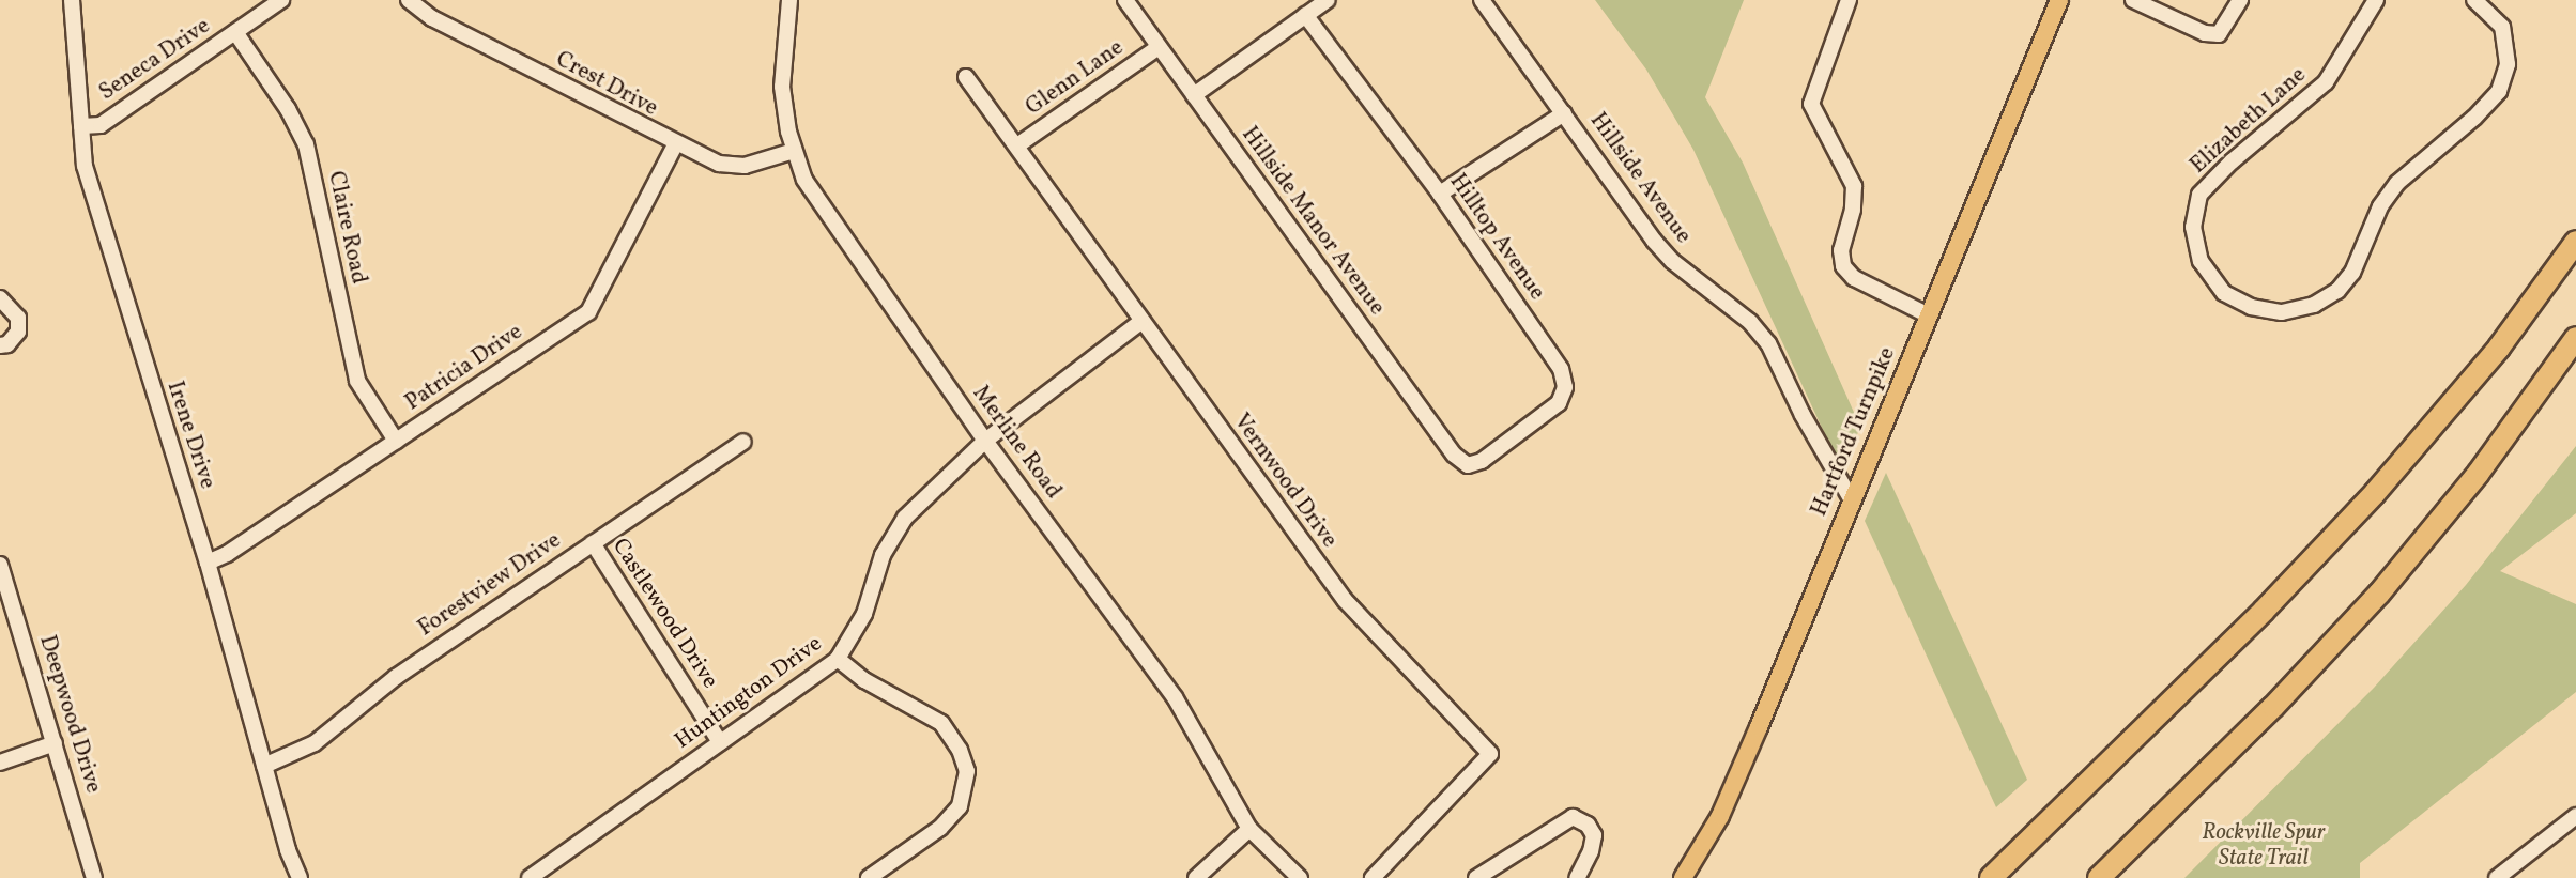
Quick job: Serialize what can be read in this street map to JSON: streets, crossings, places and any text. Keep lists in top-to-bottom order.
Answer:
{
  "streets": {
    "main road": ["Hartford Turnpike"],
    "street": [
      "Seneca Drive",
      "Glenn Lane",
      "Crest Drive",
      "Elizabeth Lane",
      "Hillside Avenue",
      "Hillside Manor Avenue",
      "Claire Road",
      "Hilltop Avenue",
      "Patricia Drive",
      "Irene Drive",
      "Merline Road",
      "Vernwood Drive",
      "Forestview Drive",
      "Castlewood Drive",
      "Huntington Drive",
      "Deepwood Drive"
    ]
  },
  "crossings": [
    ["Seneca Drive", "Claire Road"],
    ["Seneca Drive", "Irene Drive"],
    ["Glenn Lane", "Hillside Manor Avenue"],
    ["Glenn Lane", "Vernwood Drive"],
    ["Crest Drive", "Patricia Drive"],
    ["Crest Drive", "Merline Road"],
    ["Hillside Avenue", "Hartford Turnpike"],
    ["Hillside Manor Avenue", "Hilltop Avenue"],
    ["Claire Road", "Patricia Drive"],
    ["Patricia Drive", "Irene Drive"],
    ["Irene Drive", "Forestview Drive"],
    ["Merline Road", "Huntington Drive"],
    ["Vernwood Drive", "Huntington Drive"],
    ["Forestview Drive", "Castlewood Drive"],
    ["Castlewood Drive", "Huntington Drive"]
  ],
  "parks": ["Rockville Spur State Trail"]
}
